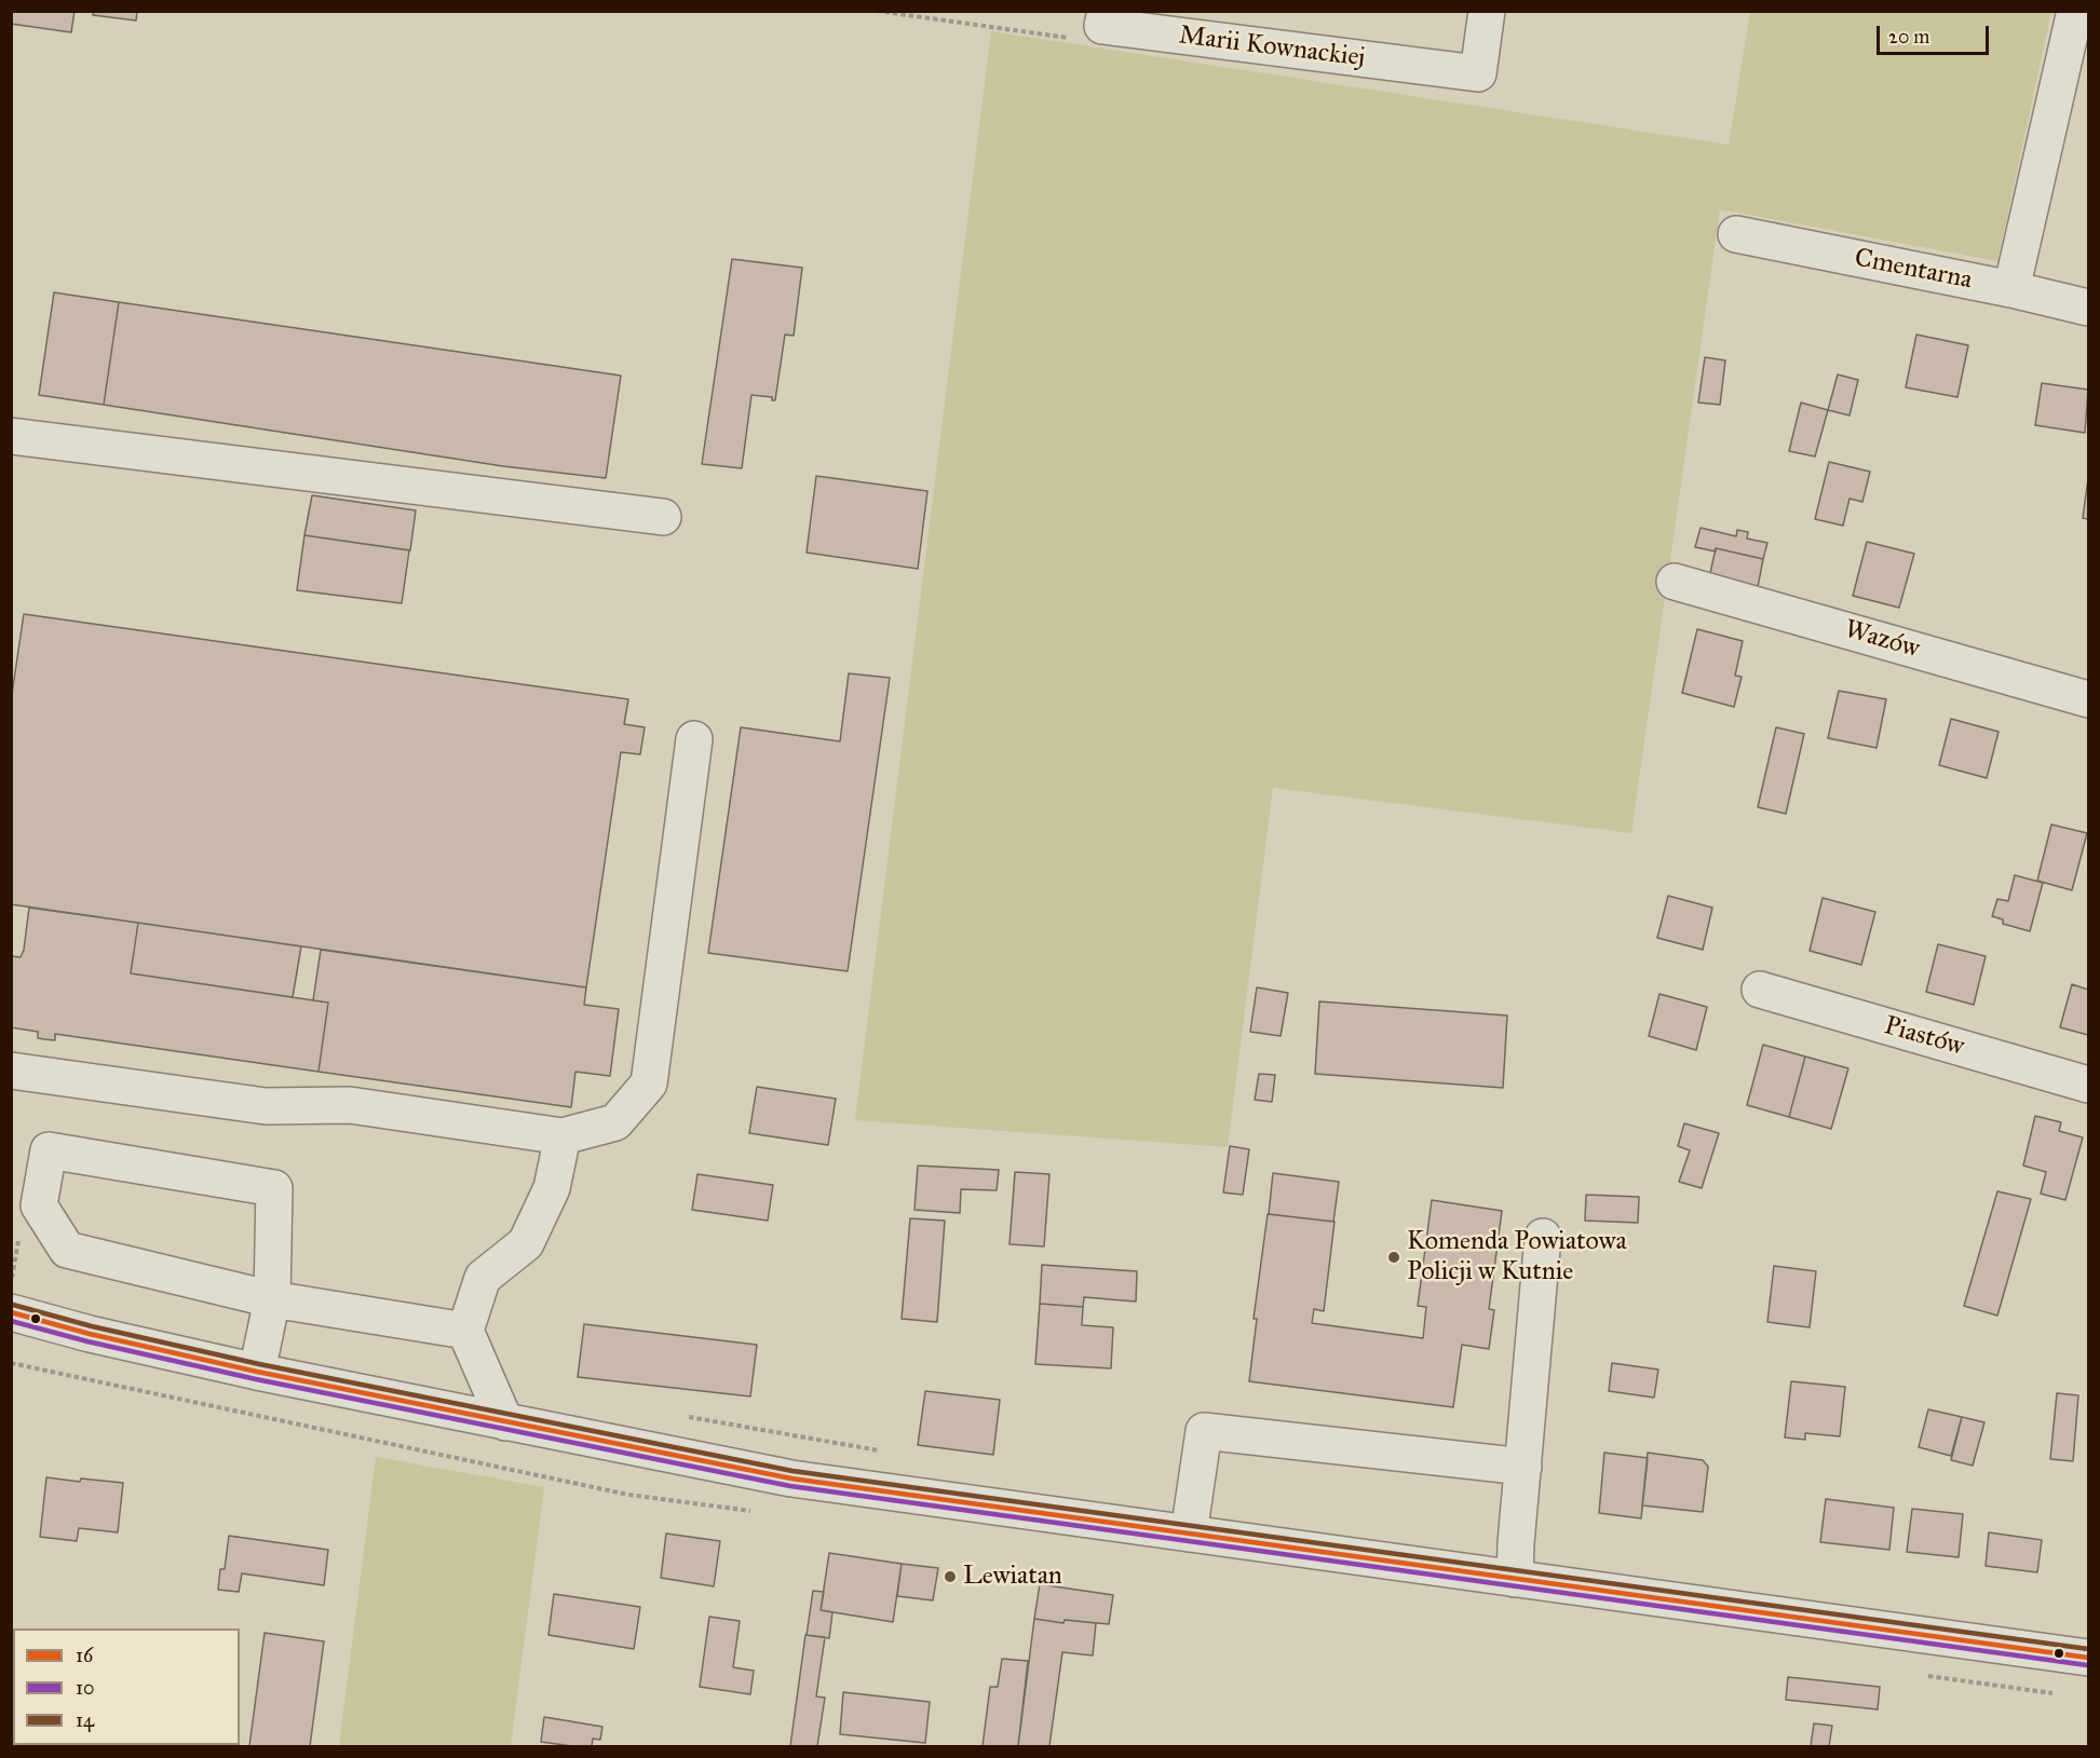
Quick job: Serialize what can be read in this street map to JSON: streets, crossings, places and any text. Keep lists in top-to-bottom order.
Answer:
{
  "streets": {
    "street": [
      "Marii Kownackiej",
      "Cmentarna",
      "Wazów",
      "Piastów"
    ]
  },
  "places": ["Komenda Powiatowa Policji w Kutnie", "Lewiatan"],
  "lines": ["transit line 14", "transit line 16", "transit line 10"],
  "legend": ["16", "10", "14"],
  "scale_bar": "20 m"
}
